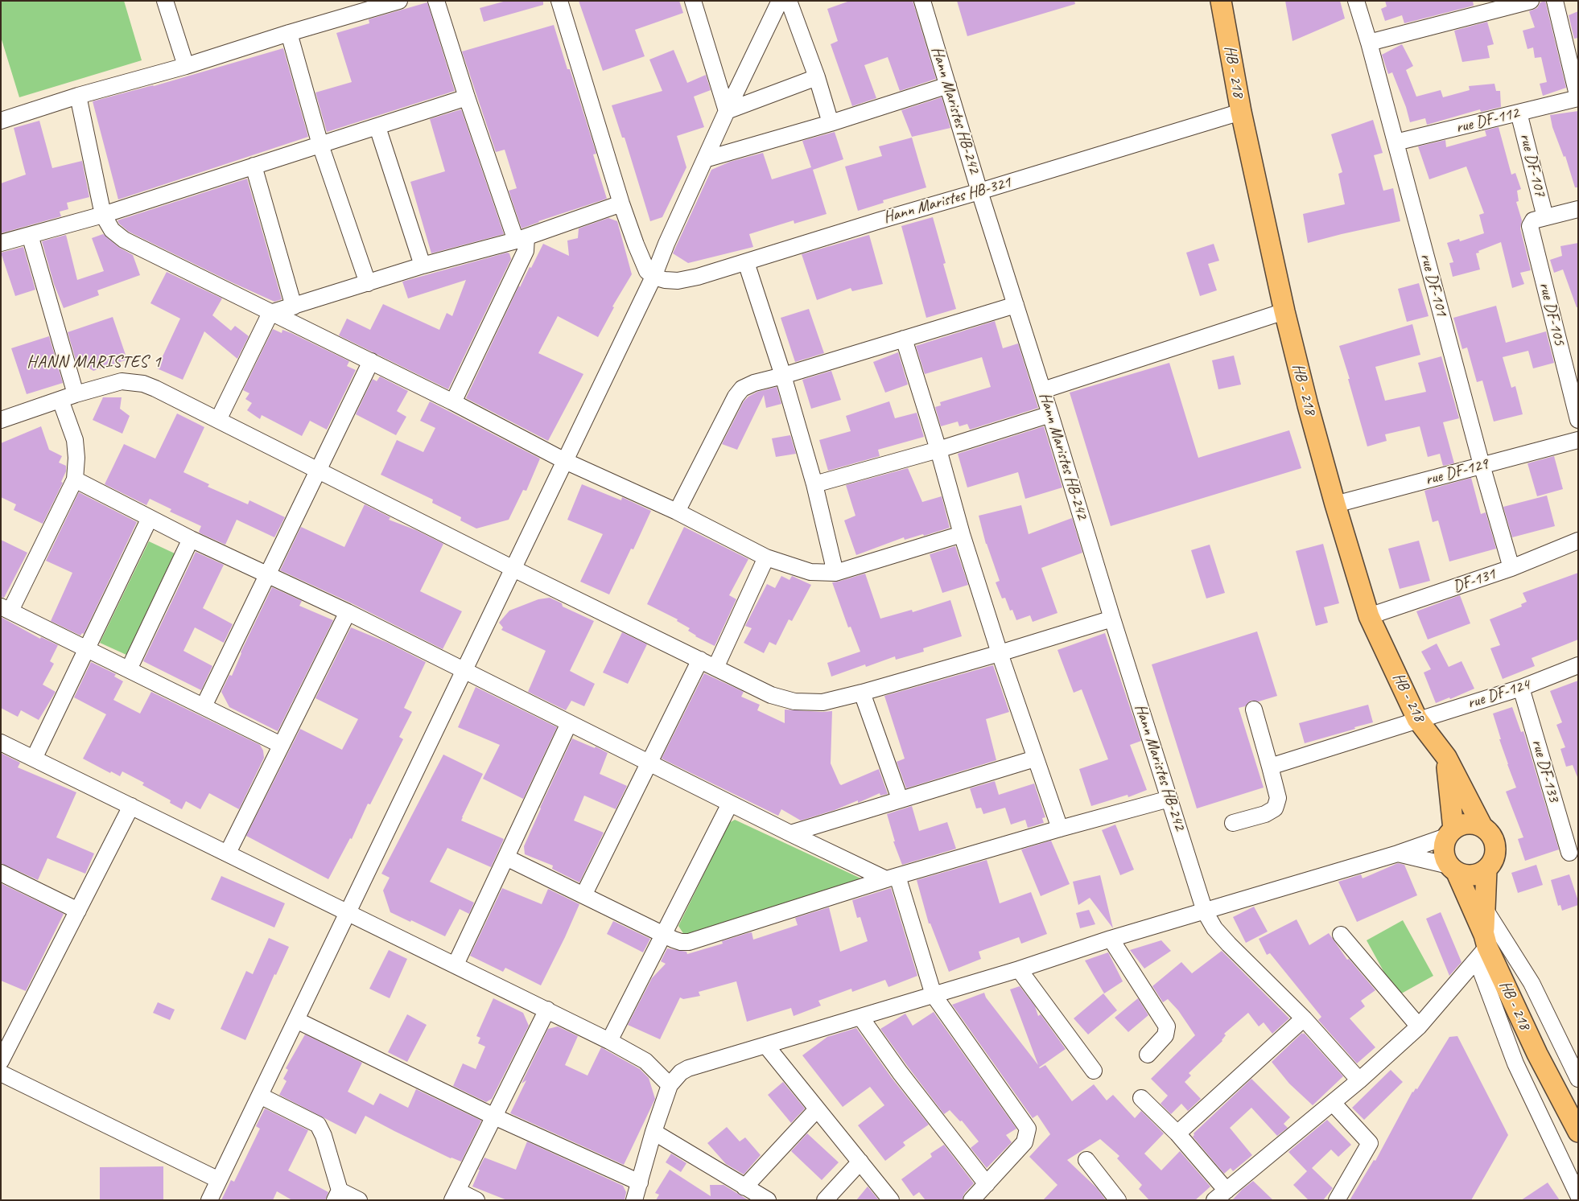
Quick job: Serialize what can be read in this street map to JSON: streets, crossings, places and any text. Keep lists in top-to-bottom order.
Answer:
{
  "streets": {
    "main road": ["HB - 218"],
    "street": [
      "Hann Maristes HB-242",
      "rue DF-112",
      "rue DF-107",
      "Hann Maristes HB-321",
      "rue DF-101",
      "rue DF-105",
      "rue DF-129",
      "DF-131",
      "rue DF-124",
      "rue DF-133"
    ]
  },
  "crossings": [
    ["HB - 218", "Hann Maristes HB-321"],
    ["HB - 218", "rue DF-129"],
    ["HB - 218", "DF-131"],
    ["HB - 218", "rue DF-124"],
    ["Hann Maristes HB-242", "Hann Maristes HB-321"],
    ["rue DF-112", "rue DF-107"],
    ["rue DF-112", "rue DF-101"],
    ["rue DF-107", "rue DF-105"],
    ["rue DF-101", "rue DF-129"],
    ["rue DF-101", "DF-131"],
    ["rue DF-124", "rue DF-133"]
  ],
  "districts": ["HANN MARISTES 1"]
}
